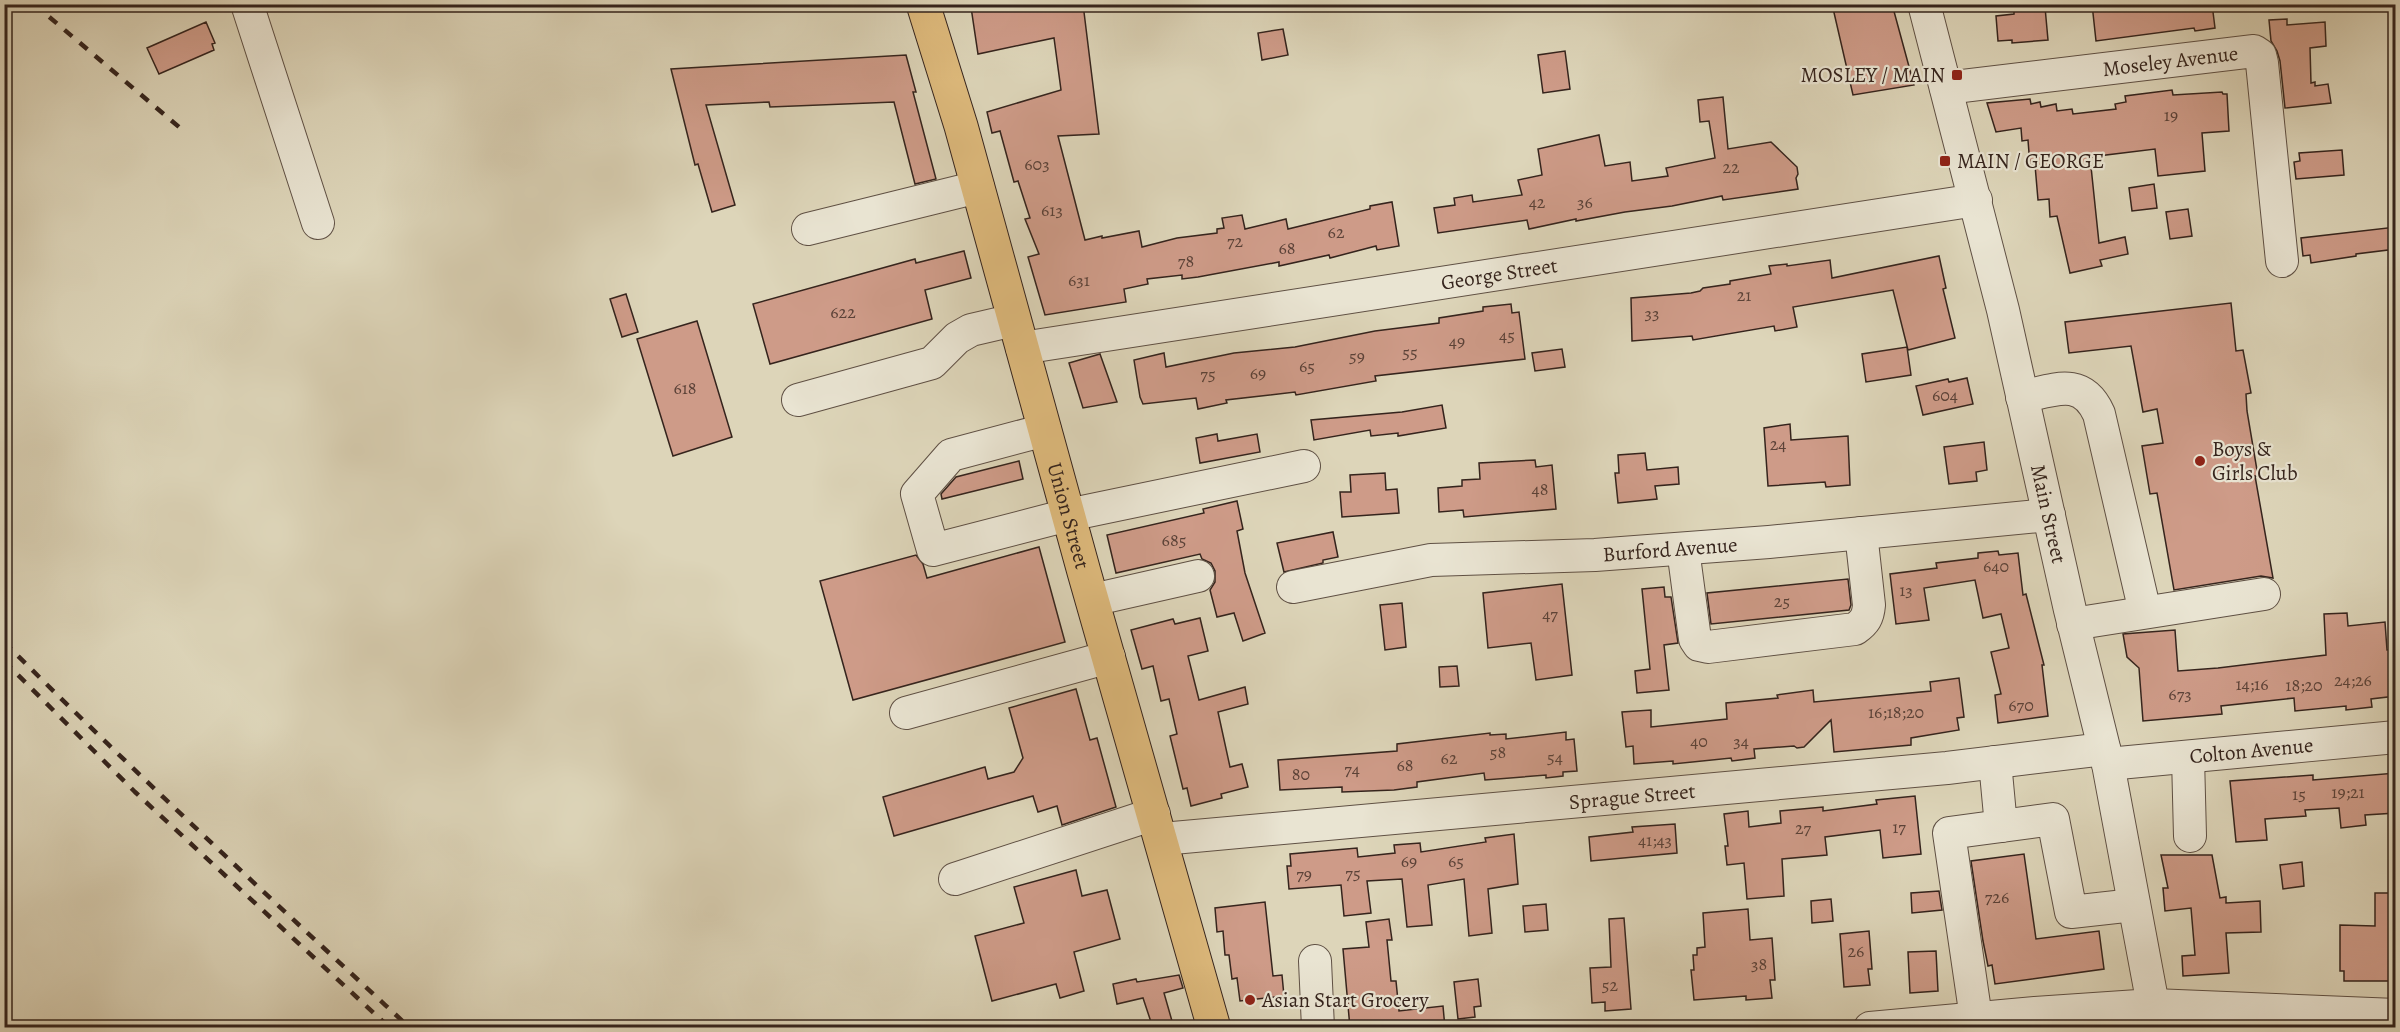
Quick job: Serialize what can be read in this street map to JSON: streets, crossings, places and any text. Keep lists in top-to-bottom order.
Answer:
{
  "streets": {
    "main road": ["Union Street"],
    "street": [
      "Moseley Avenue",
      "George Street",
      "Main Street",
      "Burford Avenue",
      "Colton Avenue",
      "Sprague Street"
    ]
  },
  "crossings": [
    ["Moseley Avenue", "Main Street"],
    ["George Street", "Main Street"],
    ["George Street", "Union Street"],
    ["Main Street", "Burford Avenue"],
    ["Main Street", "Colton Avenue"],
    ["Main Street", "Sprague Street"],
    ["Union Street", "Sprague Street"],
    ["Colton Avenue", "Sprague Street"]
  ],
  "places": {
    "transit": ["MOSLEY / MAIN", "MAIN / GEORGE"],
    "other": ["Boys & Girls Club", "Asian Start Grocery"]
  },
  "house_numbers": [
    "19",
    "603",
    "22",
    "42",
    "36",
    "613",
    "62",
    "72",
    "68",
    "78",
    "631",
    "21",
    "622",
    "33",
    "45",
    "49",
    "55",
    "59",
    "65",
    "69",
    "75",
    "618",
    "604",
    "24",
    "48",
    "685",
    "640",
    "13",
    "25",
    "47",
    "24;26",
    "14;16",
    "18;20",
    "673",
    "670",
    "16;18;20",
    "40",
    "34",
    "58",
    "54",
    "62",
    "68",
    "74",
    "80",
    "19;21",
    "15",
    "17",
    "27",
    "41;43",
    "69",
    "65",
    "75",
    "79",
    "726",
    "26",
    "38",
    "52"
  ]
}
